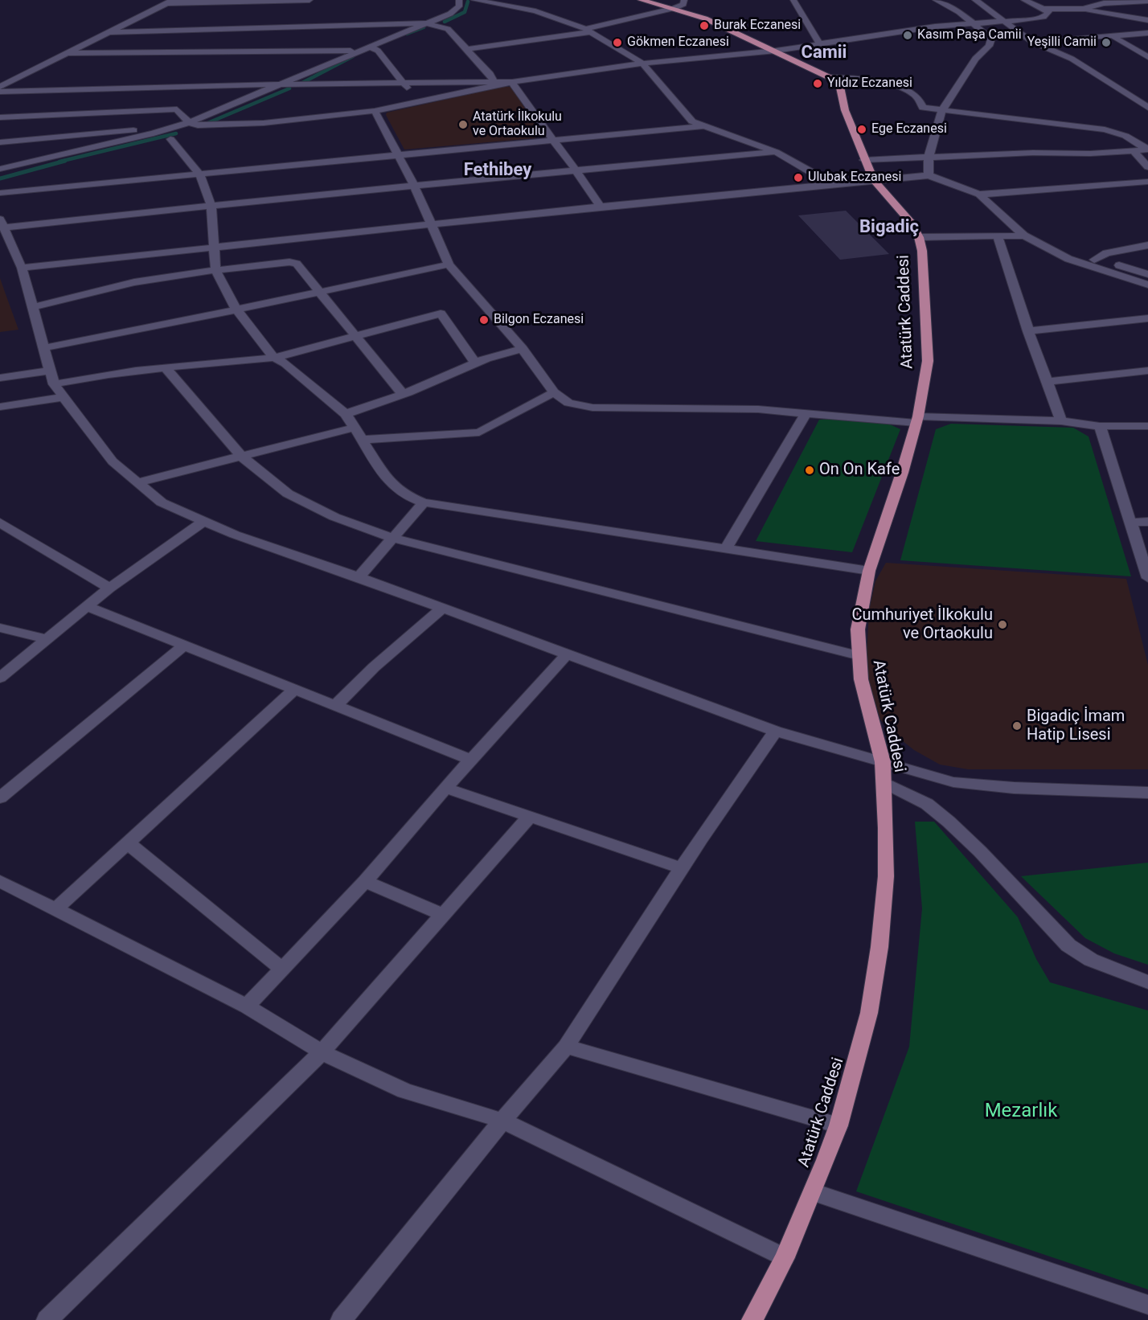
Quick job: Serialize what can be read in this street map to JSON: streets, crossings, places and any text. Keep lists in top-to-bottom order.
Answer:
{
  "streets": {
    "main road": ["Atatürk Caddesi"]
  },
  "districts": ["Camii", "Fethibey", "Bigadiç"],
  "parks": ["Mezarlık"],
  "places": [
    "Burak Eczanesi",
    "Kasım Paşa Camii",
    "Gökmen Eczanesi",
    "Yeşilli Camii",
    "Yıldız Eczanesi",
    "Atatürk İlkokulu ve Ortaokulu",
    "Ege Eczanesi",
    "Ulubak Eczanesi",
    "Bilgon Eczanesi",
    "On On Kafe",
    "Cumhuriyet İlkokulu ve Ortaokulu",
    "Bigadiç İmam Hatip Lisesi"
  ]
}
